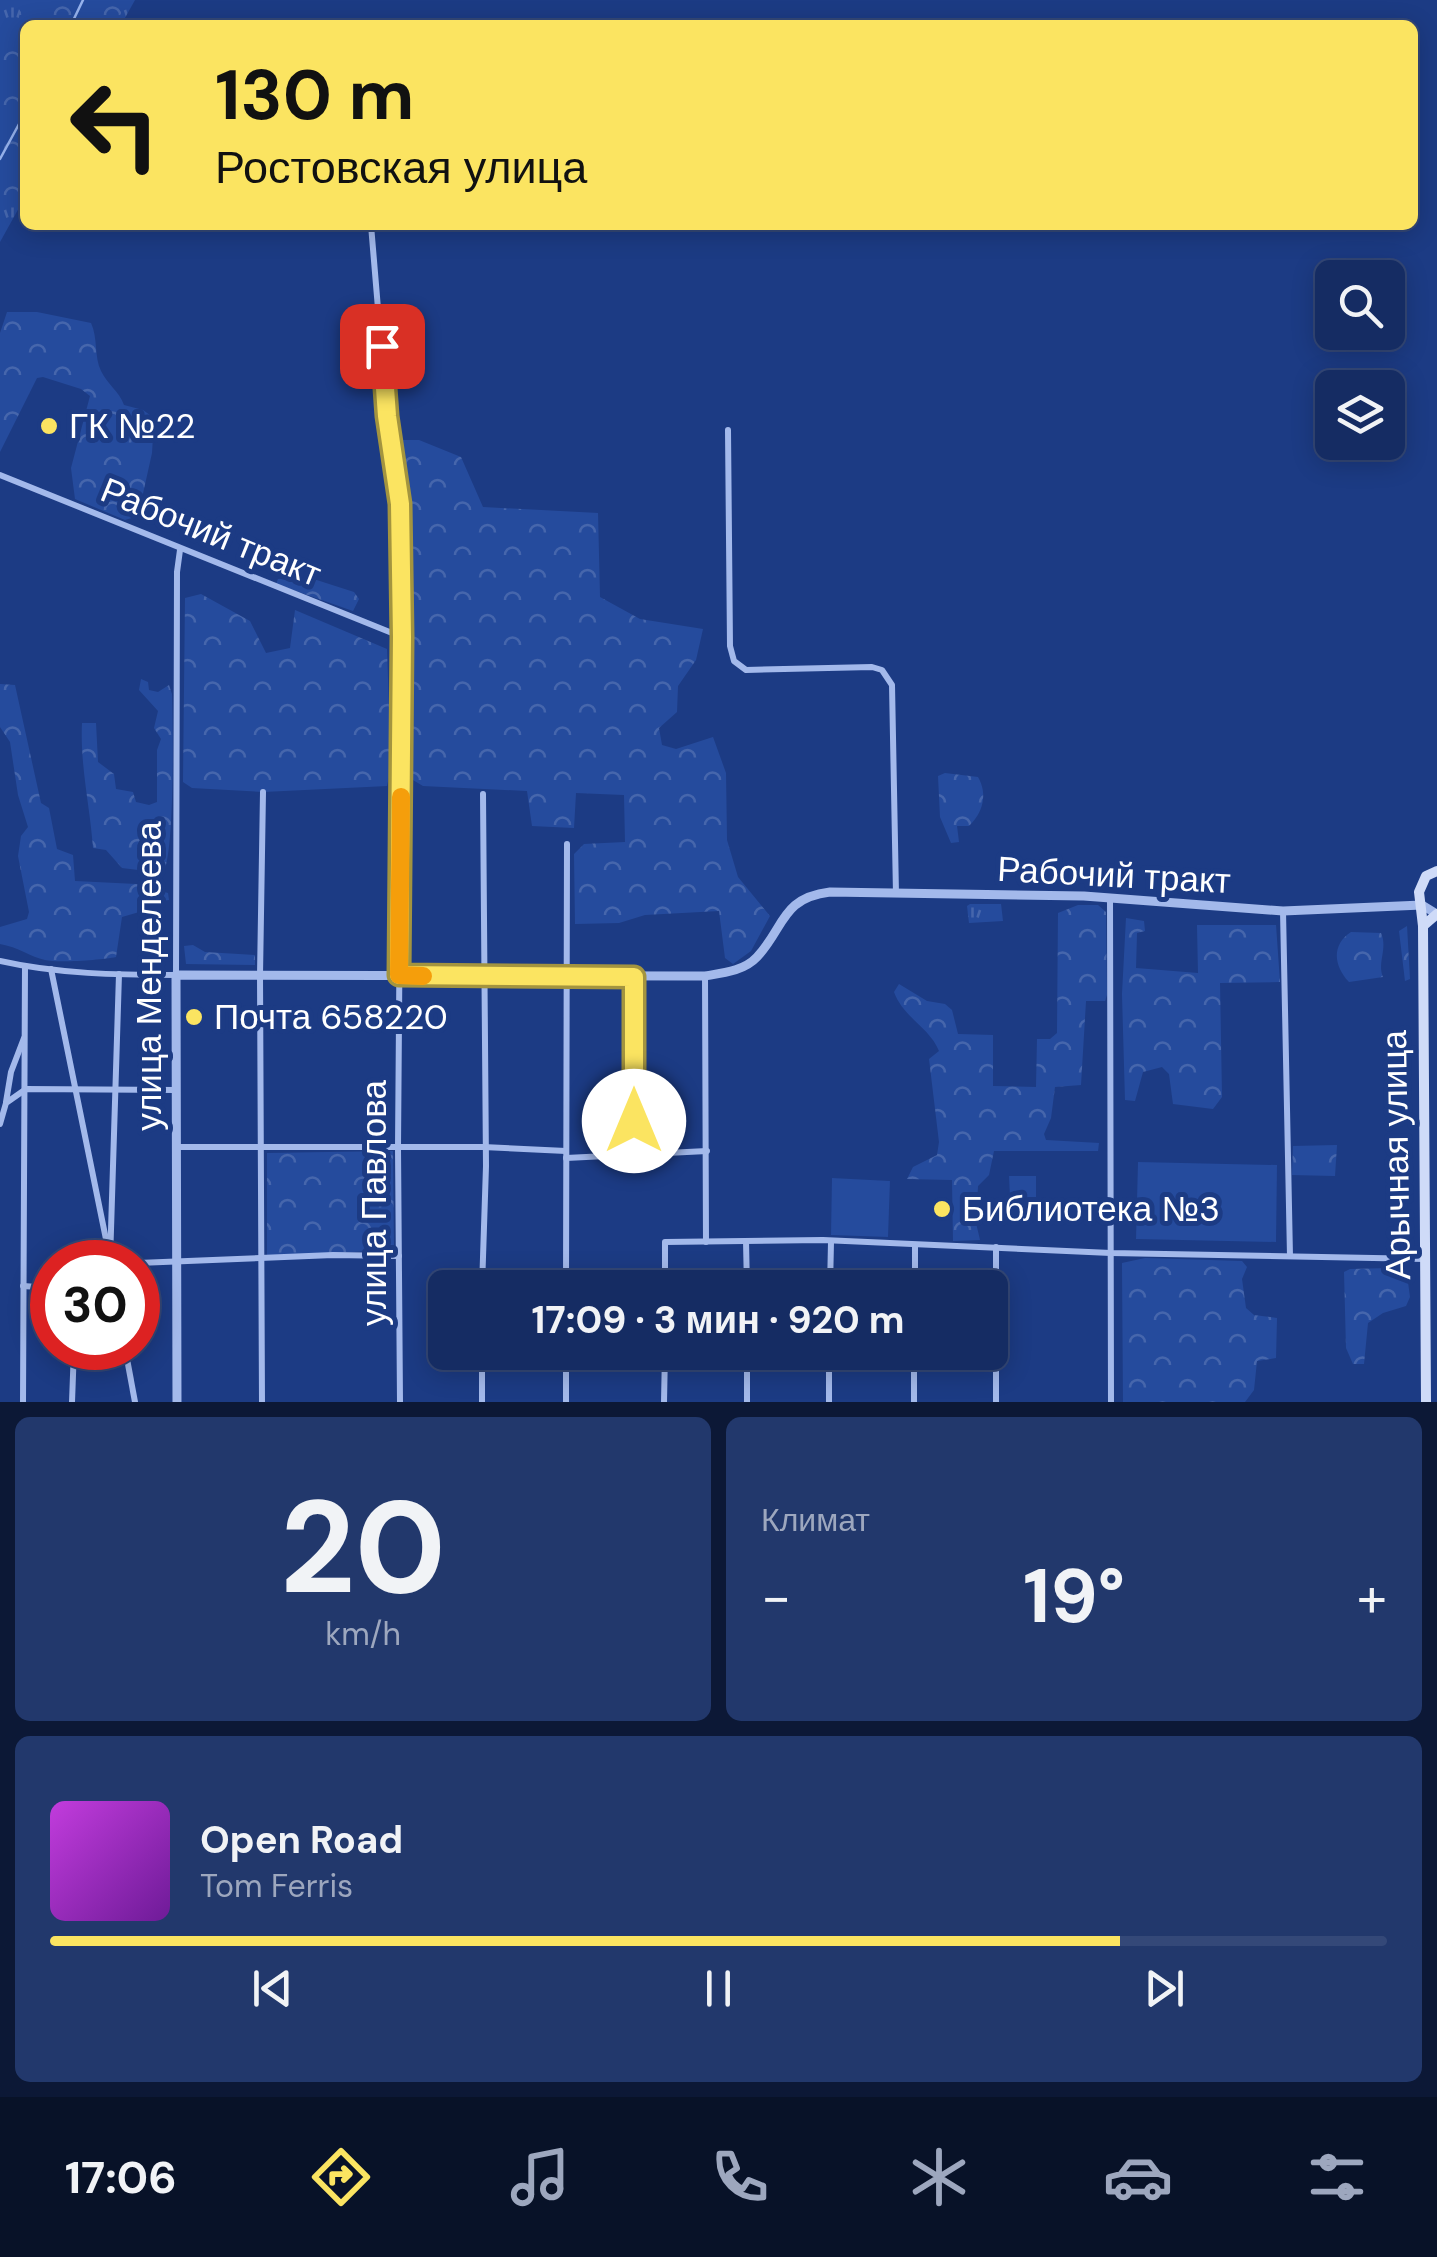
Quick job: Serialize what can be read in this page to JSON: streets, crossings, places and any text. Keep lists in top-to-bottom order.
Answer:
{
  "streets": {
    "main road": ["Арычная улица"],
    "street": ["Рабочий тракт", "улица Менделеева", "улица Павлова"]
  },
  "crossings": [
    ["Рабочий тракт", "улица Менделеева"],
    ["Рабочий тракт", "Арычная улица"],
    ["Рабочий тракт", "улица Павлова"]
  ],
  "places": ["ГК №22", "Почта 658220", "Библиотека №3"],
  "page": {
    "turn": ["130 m", "Ростовская улица"],
    "limit": "30",
    "trip": "17:09 · 3 мин · 920 m",
    "tile": [
      ["20", "km/h"],
      "Климат"
    ],
    "heat": ["−", "19°", "+"],
    "song": ["Open Road", "Tom Ferris"],
    "tabs": "17:06"
  }
}
